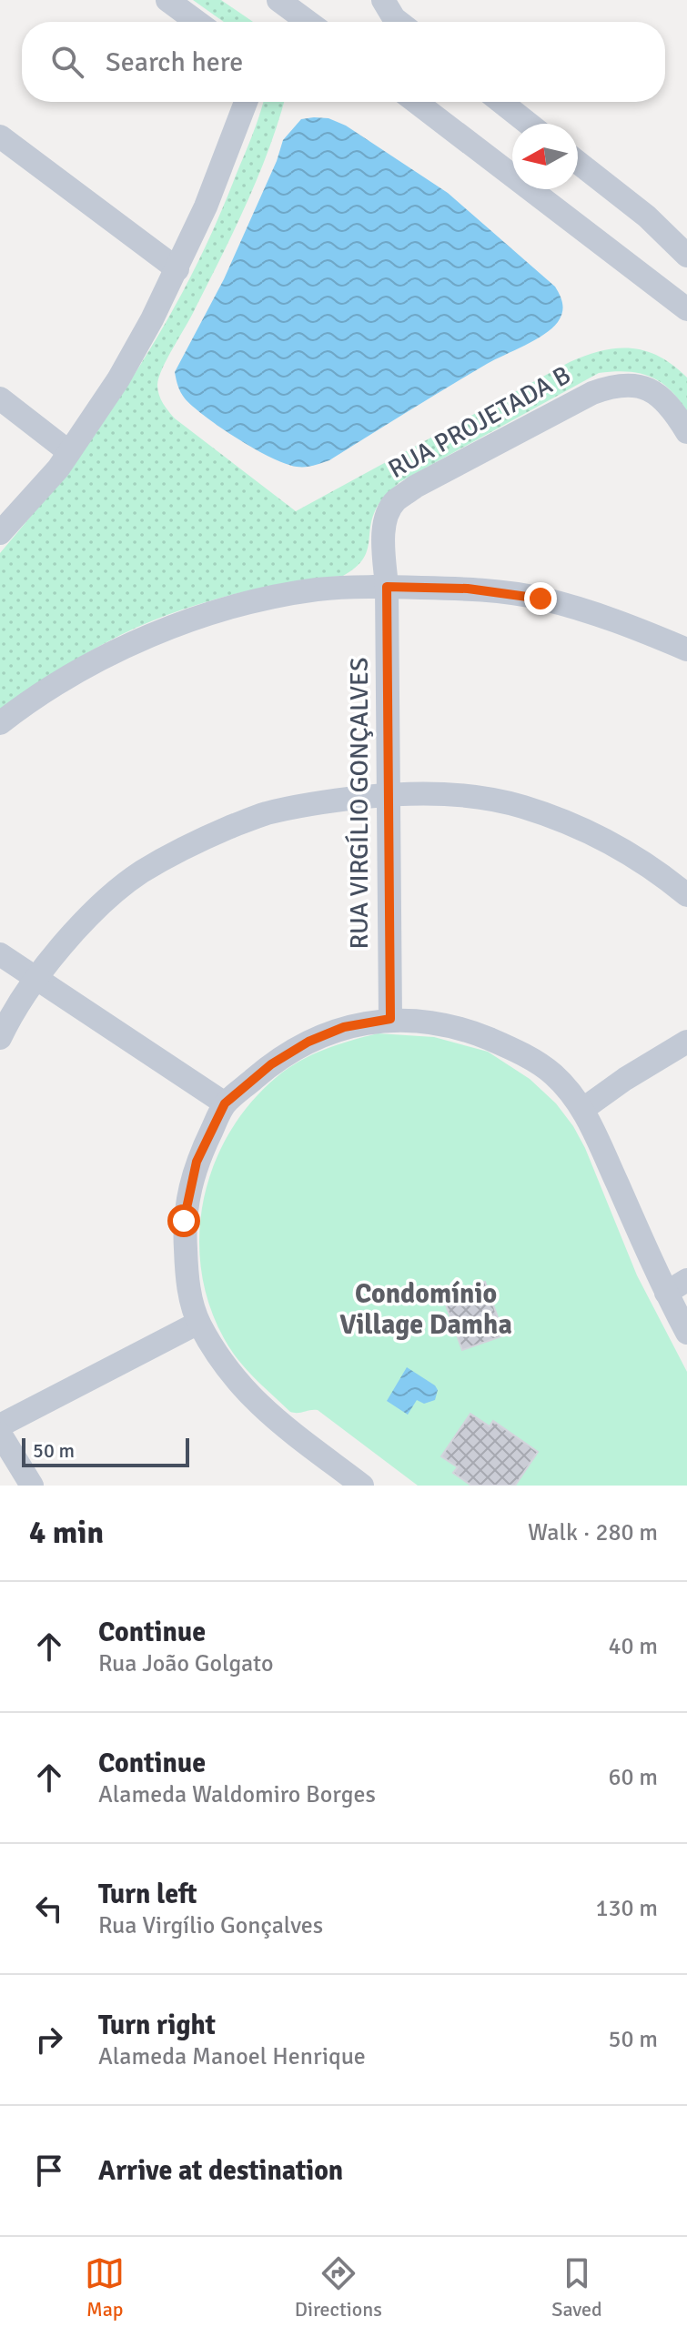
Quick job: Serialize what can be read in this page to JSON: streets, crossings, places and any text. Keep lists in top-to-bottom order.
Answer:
{
  "streets": {
    "street": ["RUA PROJETADA B", "RUA VIRGÍLIO GONÇALVES"]
  },
  "crossings": [
    ["RUA PROJETADA B", "RUA VIRGÍLIO GONÇALVES"]
  ],
  "districts": ["Condomínio Village Damha"],
  "scale_bar": "50 m",
  "north": "left",
  "page": {
    "search": "Search here",
    "scale": "50 m",
    "heading": ["4 min", "Walk · 280 m"],
    "list": [
      ["Continue", "Rua João Golgato", "40 m"],
      ["Continue", "Alameda Waldomiro Borges", "60 m"],
      ["Turn left", "Rua Virgílio Gonçalves", "130 m"],
      ["Turn right", "Alameda Manoel Henrique", "50 m"],
      "Arrive at destination"
    ],
    "nav": ["Map", "Directions", "Saved"]
  }
}
